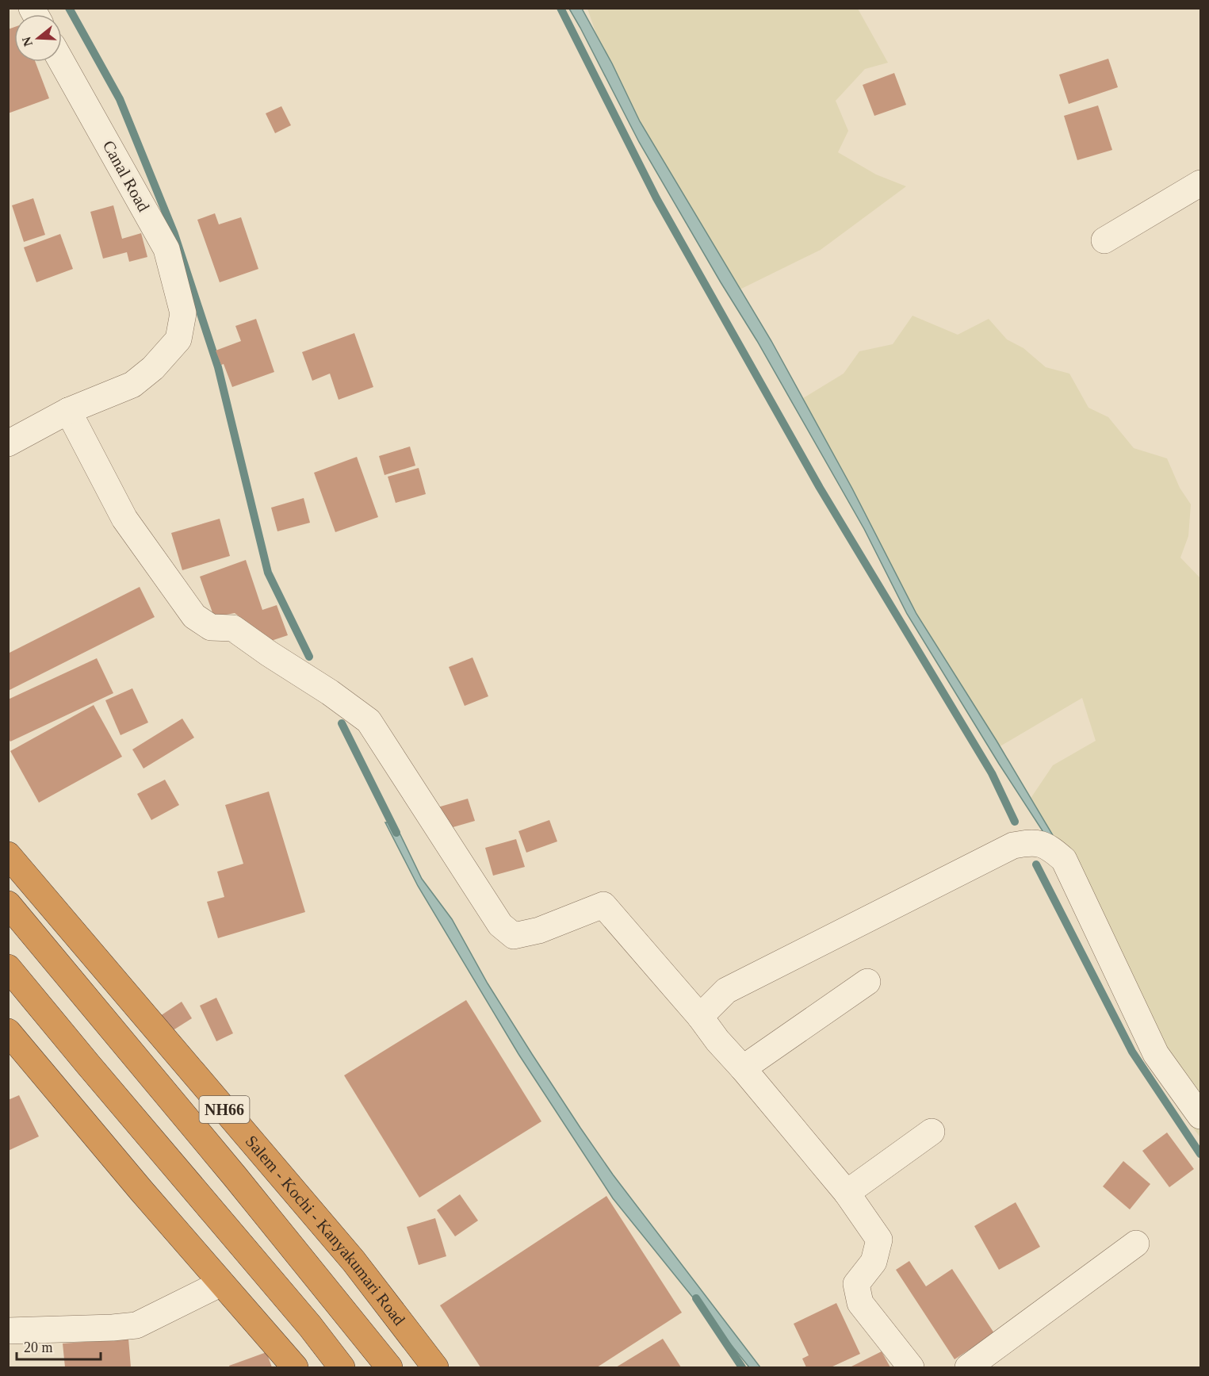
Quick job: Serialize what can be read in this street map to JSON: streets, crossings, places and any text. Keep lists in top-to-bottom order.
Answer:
{
  "streets": {
    "highway": ["NH66", "Salem - Kochi - Kanyakumari Road"],
    "street": ["Canal Road"]
  },
  "scale_bar": "20 m",
  "north": "left"
}
